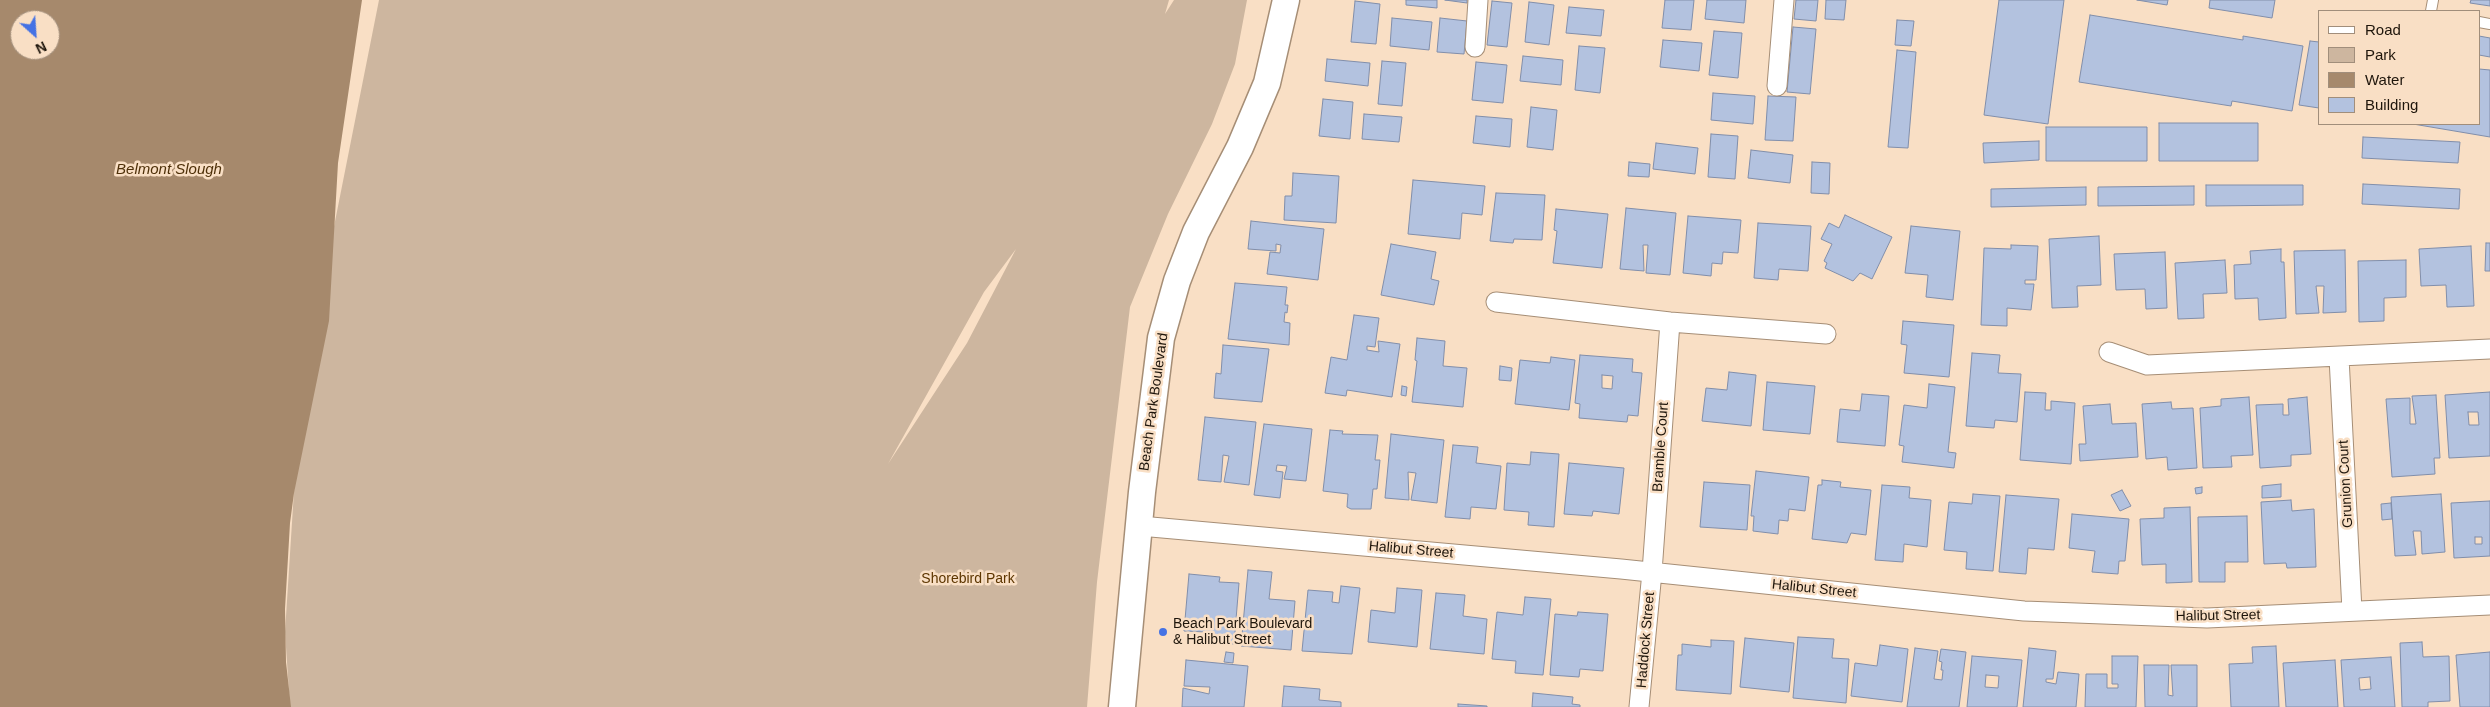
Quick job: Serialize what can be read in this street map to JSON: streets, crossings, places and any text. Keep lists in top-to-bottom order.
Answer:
{
  "streets": {
    "main road": ["Beach Park Boulevard"],
    "street": [
      "Bramble Court",
      "Grunion Court",
      "Halibut Street",
      "Haddock Street"
    ]
  },
  "crossings": [
    ["Beach Park Boulevard", "Halibut Street"],
    ["Bramble Court", "Halibut Street"],
    ["Bramble Court", "Haddock Street"],
    ["Grunion Court", "Halibut Street"],
    ["Halibut Street", "Haddock Street"]
  ],
  "water": ["Belmont Slough"],
  "parks": ["Shorebird Park"],
  "places": ["Beach Park Boulevard & Halibut Street"],
  "legend": [
    "Road",
    "Park",
    "Water",
    "Building"
  ],
  "north": "bottom right"
}
